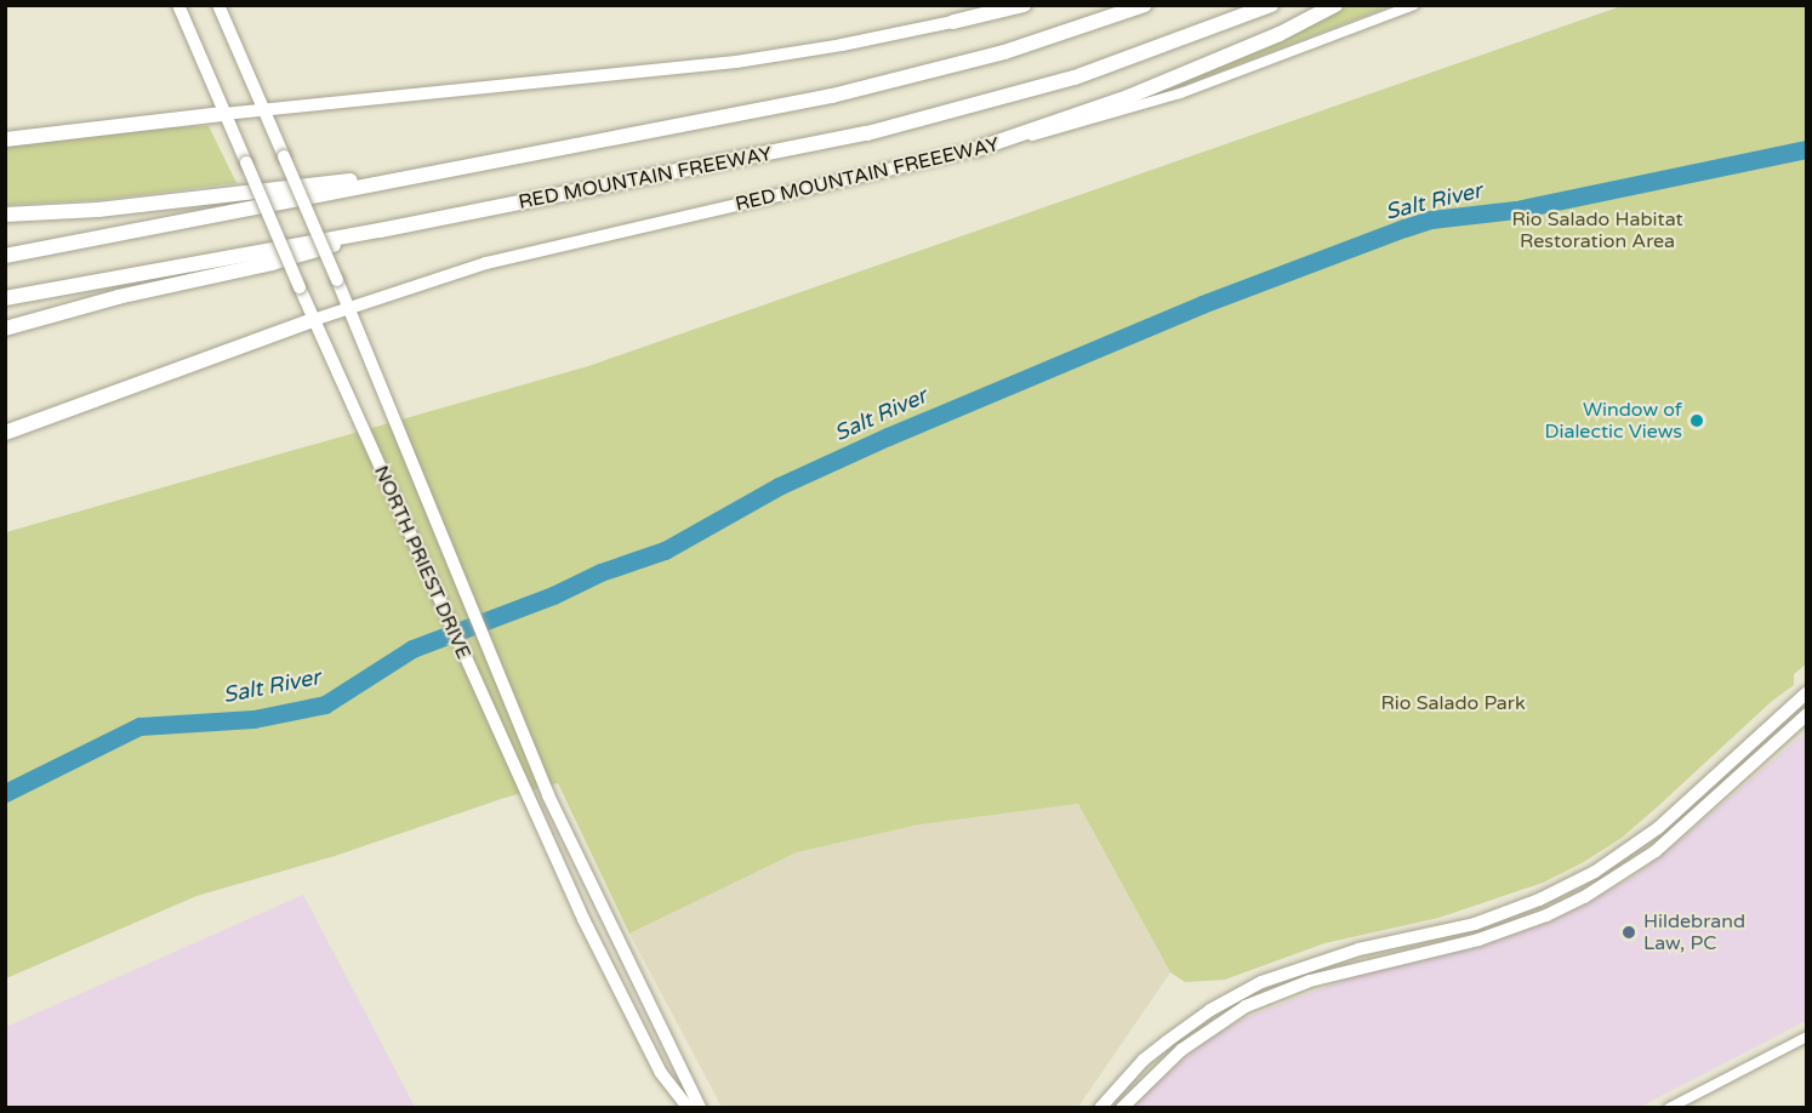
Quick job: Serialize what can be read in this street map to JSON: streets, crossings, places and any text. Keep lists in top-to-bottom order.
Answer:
{
  "streets": {
    "highway": ["RED MOUNTAIN FREEWAY"],
    "main road": ["RED MOUNTAIN FREEEWAY", "NORTH PRIEST DRIVE"]
  },
  "crossings": [
    ["RED MOUNTAIN FREEEWAY", "NORTH PRIEST DRIVE"]
  ],
  "water": ["Salt River"],
  "parks": ["Rio Salado Habitat Restoration Area", "Rio Salado Park"],
  "places": ["Window of Dialectic Views", "Hildebrand Law, PC"]
}
